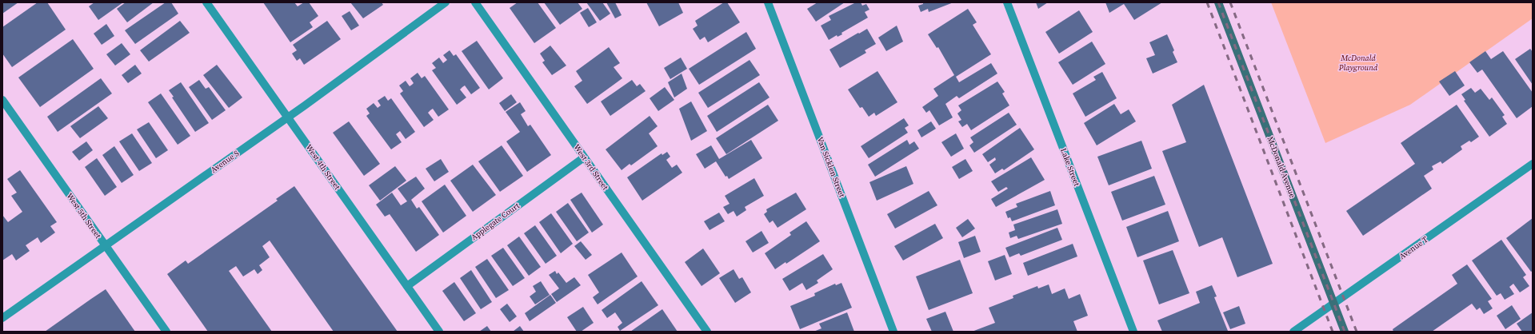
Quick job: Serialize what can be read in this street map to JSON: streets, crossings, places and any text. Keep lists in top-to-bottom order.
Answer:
{
  "streets": {
    "main road": ["McDonald Avenue"],
    "street": [
      "Avenue S",
      "West 4th Street",
      "West 3rd Street",
      "Van Sicklen Street",
      "Lake Street",
      "West 5th Street",
      "Applegate Court",
      "Avenue T"
    ]
  },
  "crossings": [
    ["Avenue S", "West 4th Street"],
    ["Avenue S", "West 5th Street"],
    ["West 4th Street", "Applegate Court"],
    ["West 3rd Street", "Applegate Court"],
    ["McDonald Avenue", "Avenue T"]
  ],
  "parks": ["McDonald Playground"]
}
